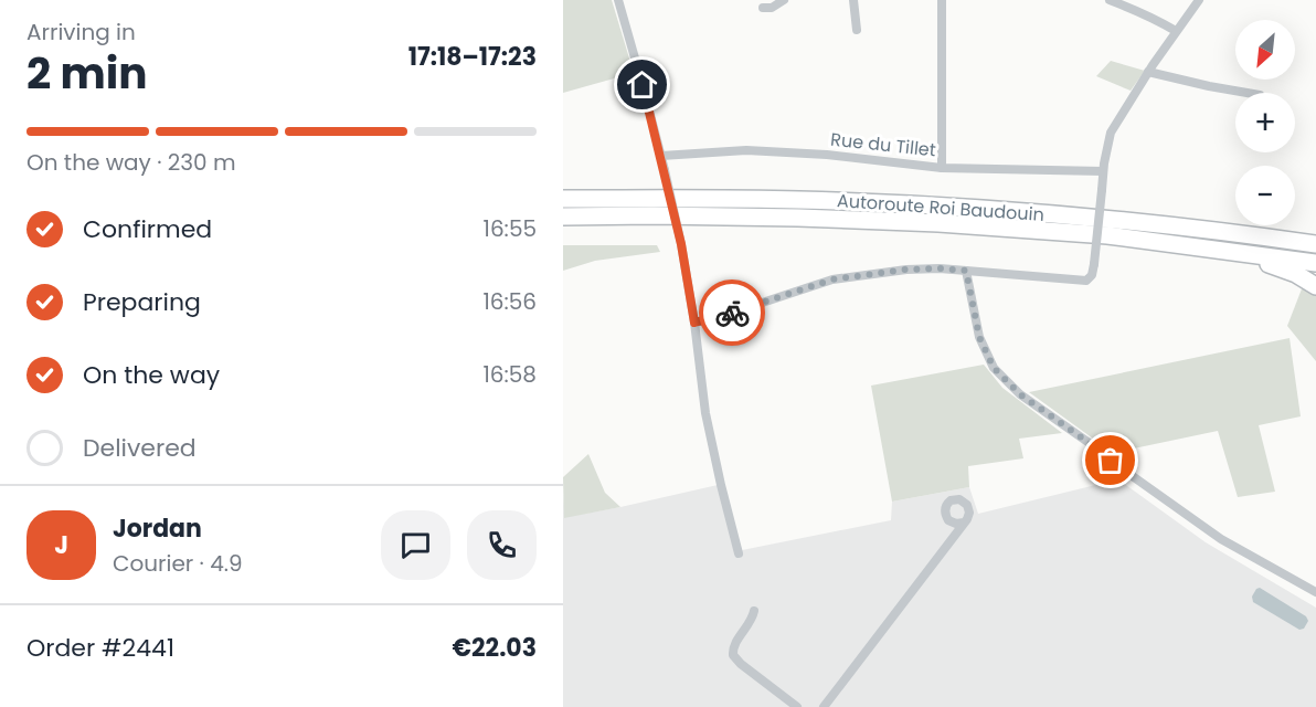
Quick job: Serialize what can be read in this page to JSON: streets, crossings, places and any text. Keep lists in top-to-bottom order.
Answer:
{
  "streets": {
    "highway": ["Autoroute Roi Baudouin"],
    "street": ["Rue du Tillet"]
  },
  "north": "bottom left",
  "page": {
    "heading": ["2 min", "Arriving in", "17:18–17:23"],
    "panel": [
      "Jordan",
      "Courier · 4.9",
      "Order #2441",
      "€22.03"
    ],
    "map_buttons": ["+", "−"],
    "bar": "On the way · 230 m",
    "list": [
      ["Confirmed", "16:55"],
      ["Preparing", "16:56"],
      ["On the way", "16:58"],
      "Delivered"
    ],
    "round": "J"
  }
}
